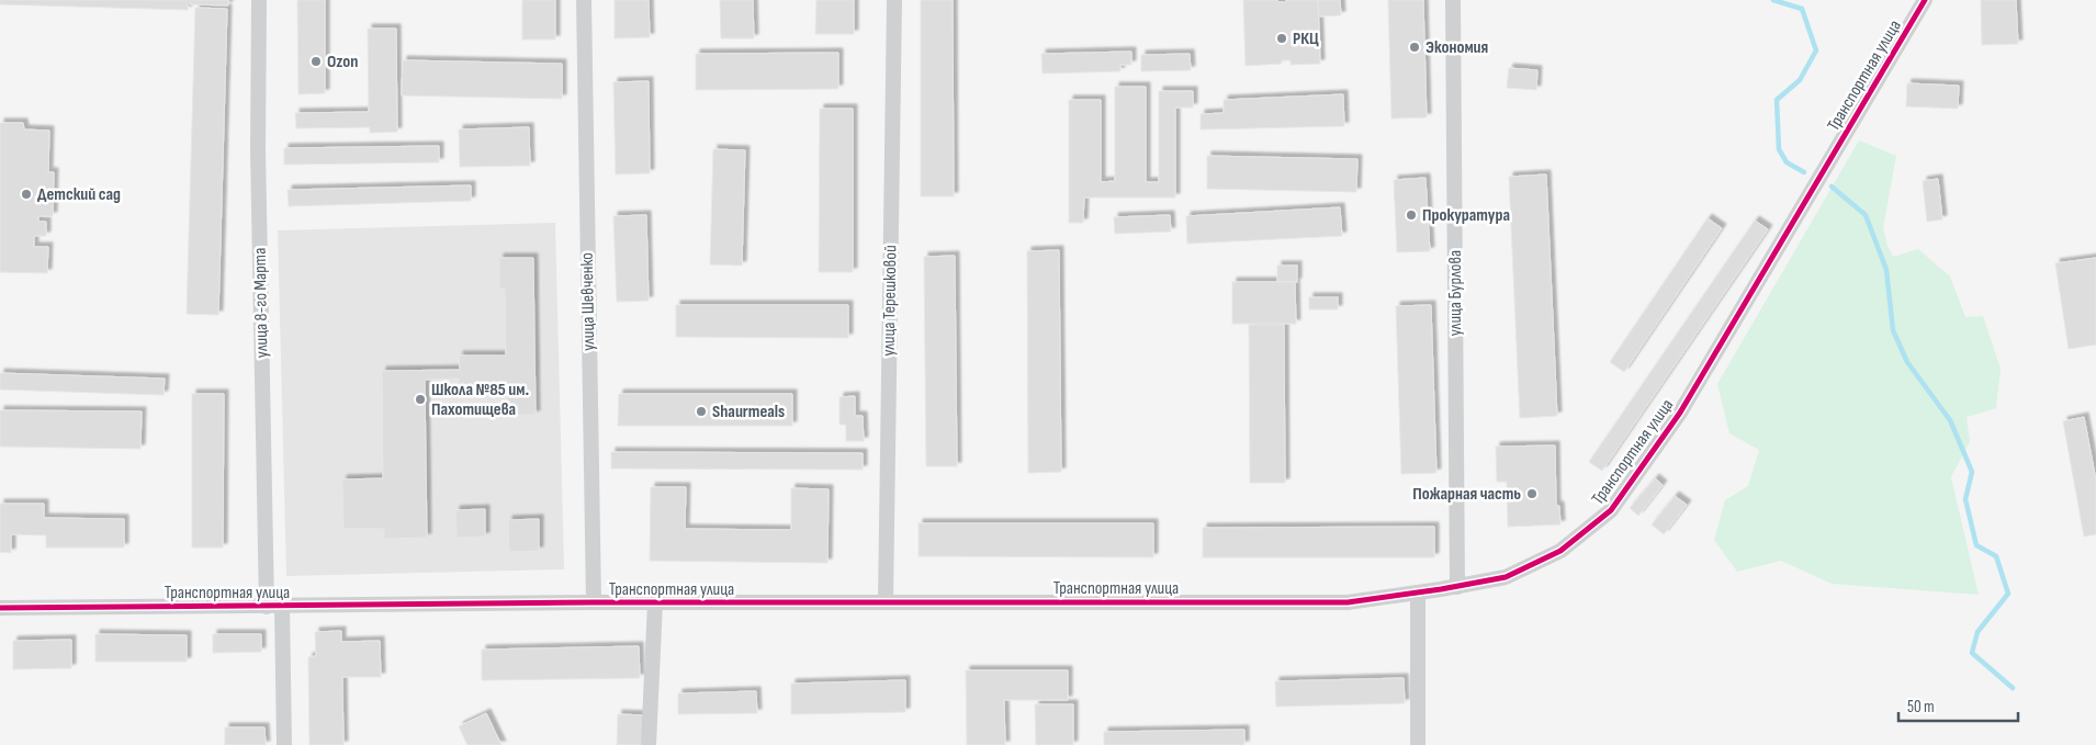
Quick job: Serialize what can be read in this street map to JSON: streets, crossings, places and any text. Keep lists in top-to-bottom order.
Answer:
{
  "streets": {
    "street": [
      "Транспортная улица",
      "улица Бурлова",
      "улица Терешковой",
      "улица Шевченко",
      "улица 8-го Марта"
    ]
  },
  "crossings": [
    ["Транспортная улица", "улица Бурлова"],
    ["Транспортная улица", "улица Терешковой"],
    ["Транспортная улица", "улица Шевченко"],
    ["Транспортная улица", "улица 8-го Марта"]
  ],
  "places": [
    "РКЦ",
    "Экономия",
    "Ozon",
    "Детский сад",
    "Прокуратура",
    "Школа №85 им. Пахотищева",
    "Shaurmeals",
    "Пожарная часть"
  ],
  "scale_bar": "50 m"
}
